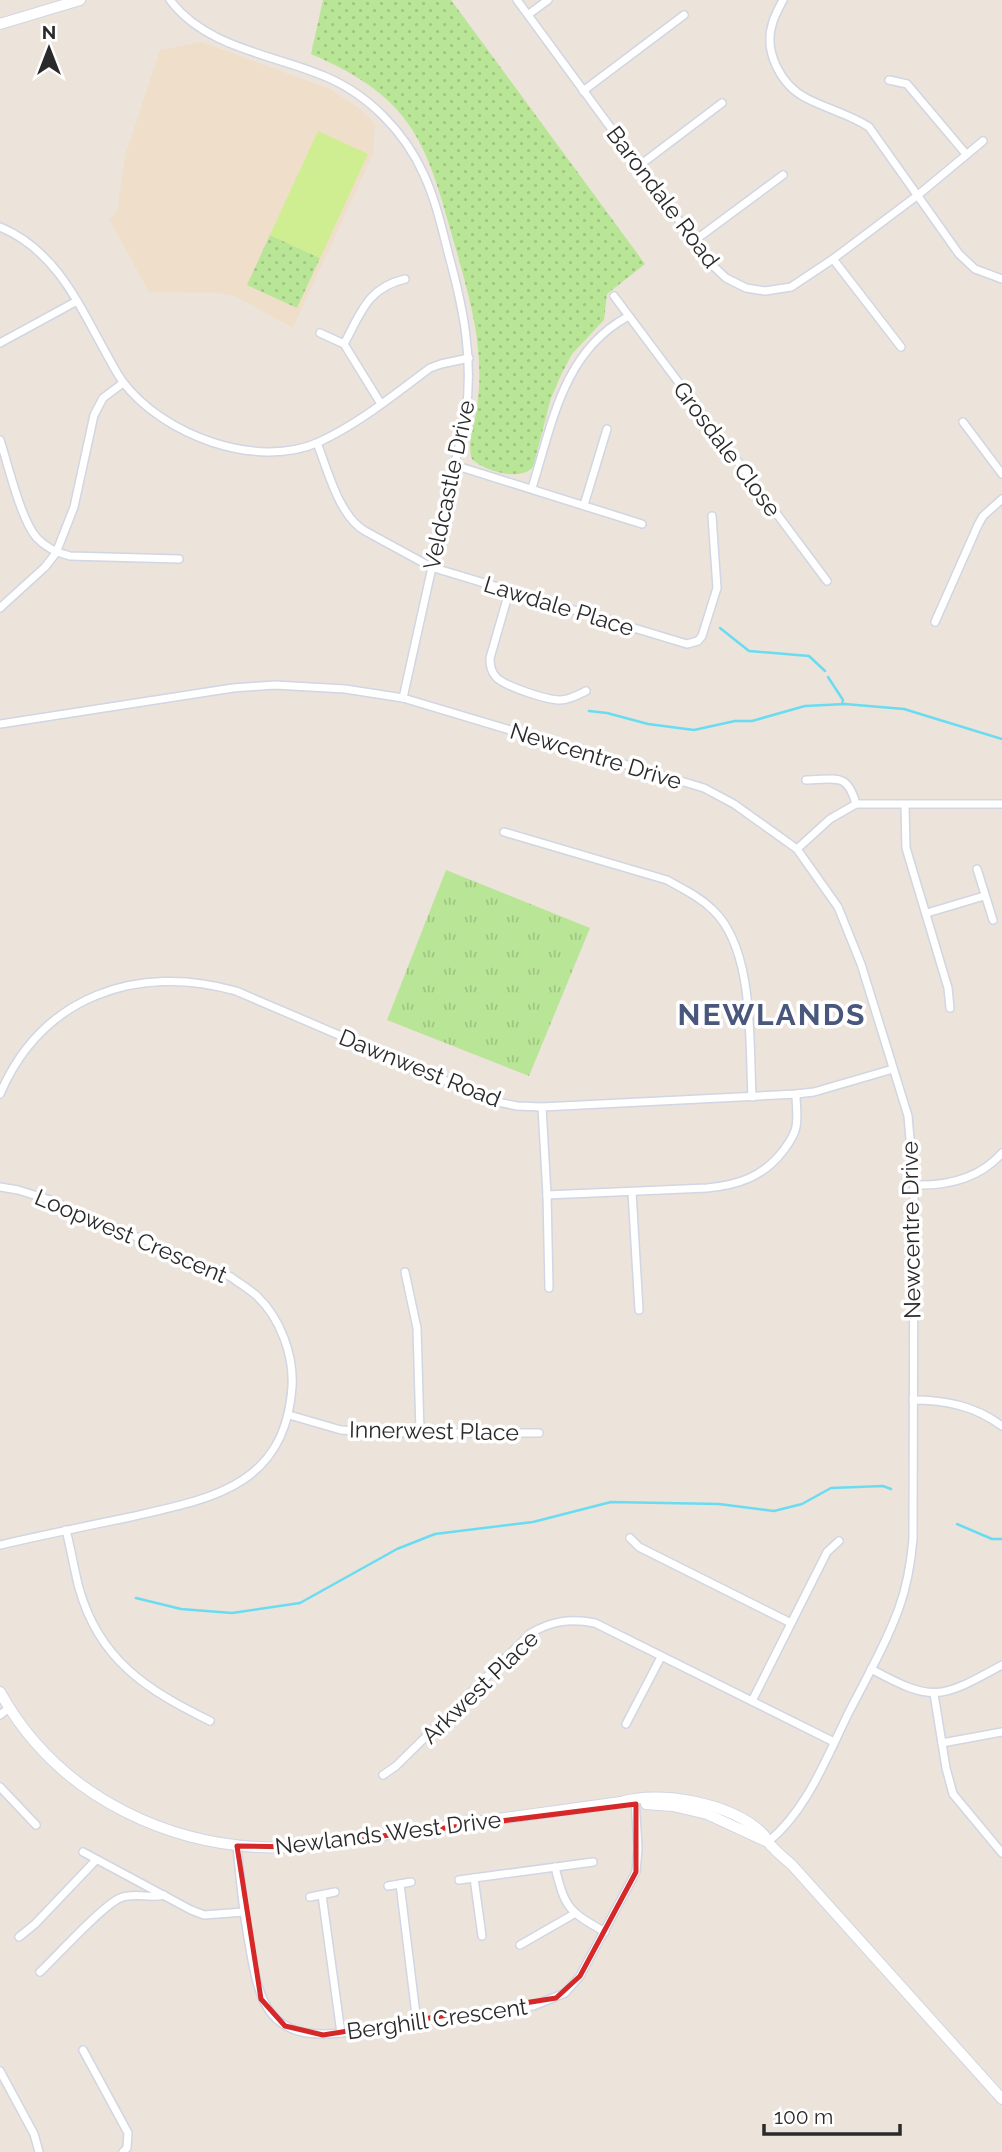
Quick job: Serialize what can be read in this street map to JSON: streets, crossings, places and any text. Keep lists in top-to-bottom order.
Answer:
{
  "streets": {
    "street": [
      "Barondale Road",
      "Grosdale Close",
      "Veldcastle Drive",
      "Lawdale Place",
      "Newcentre Drive",
      "Dawnwest Road",
      "Loopwest Crescent",
      "Innerwest Place",
      "Arkwest Place",
      "Newlands West Drive",
      "Berghill Crescent"
    ]
  },
  "crossings": [
    ["Veldcastle Drive", "Lawdale Place"],
    ["Veldcastle Drive", "Newcentre Drive"],
    ["Newcentre Drive", "Dawnwest Road"],
    ["Newcentre Drive", "Arkwest Place"],
    ["Newcentre Drive", "Newlands West Drive"],
    ["Loopwest Crescent", "Innerwest Place"],
    ["Newlands West Drive", "Berghill Crescent"]
  ],
  "districts": ["NEWLANDS"],
  "scale_bar": "100 m",
  "north": "top"
}
